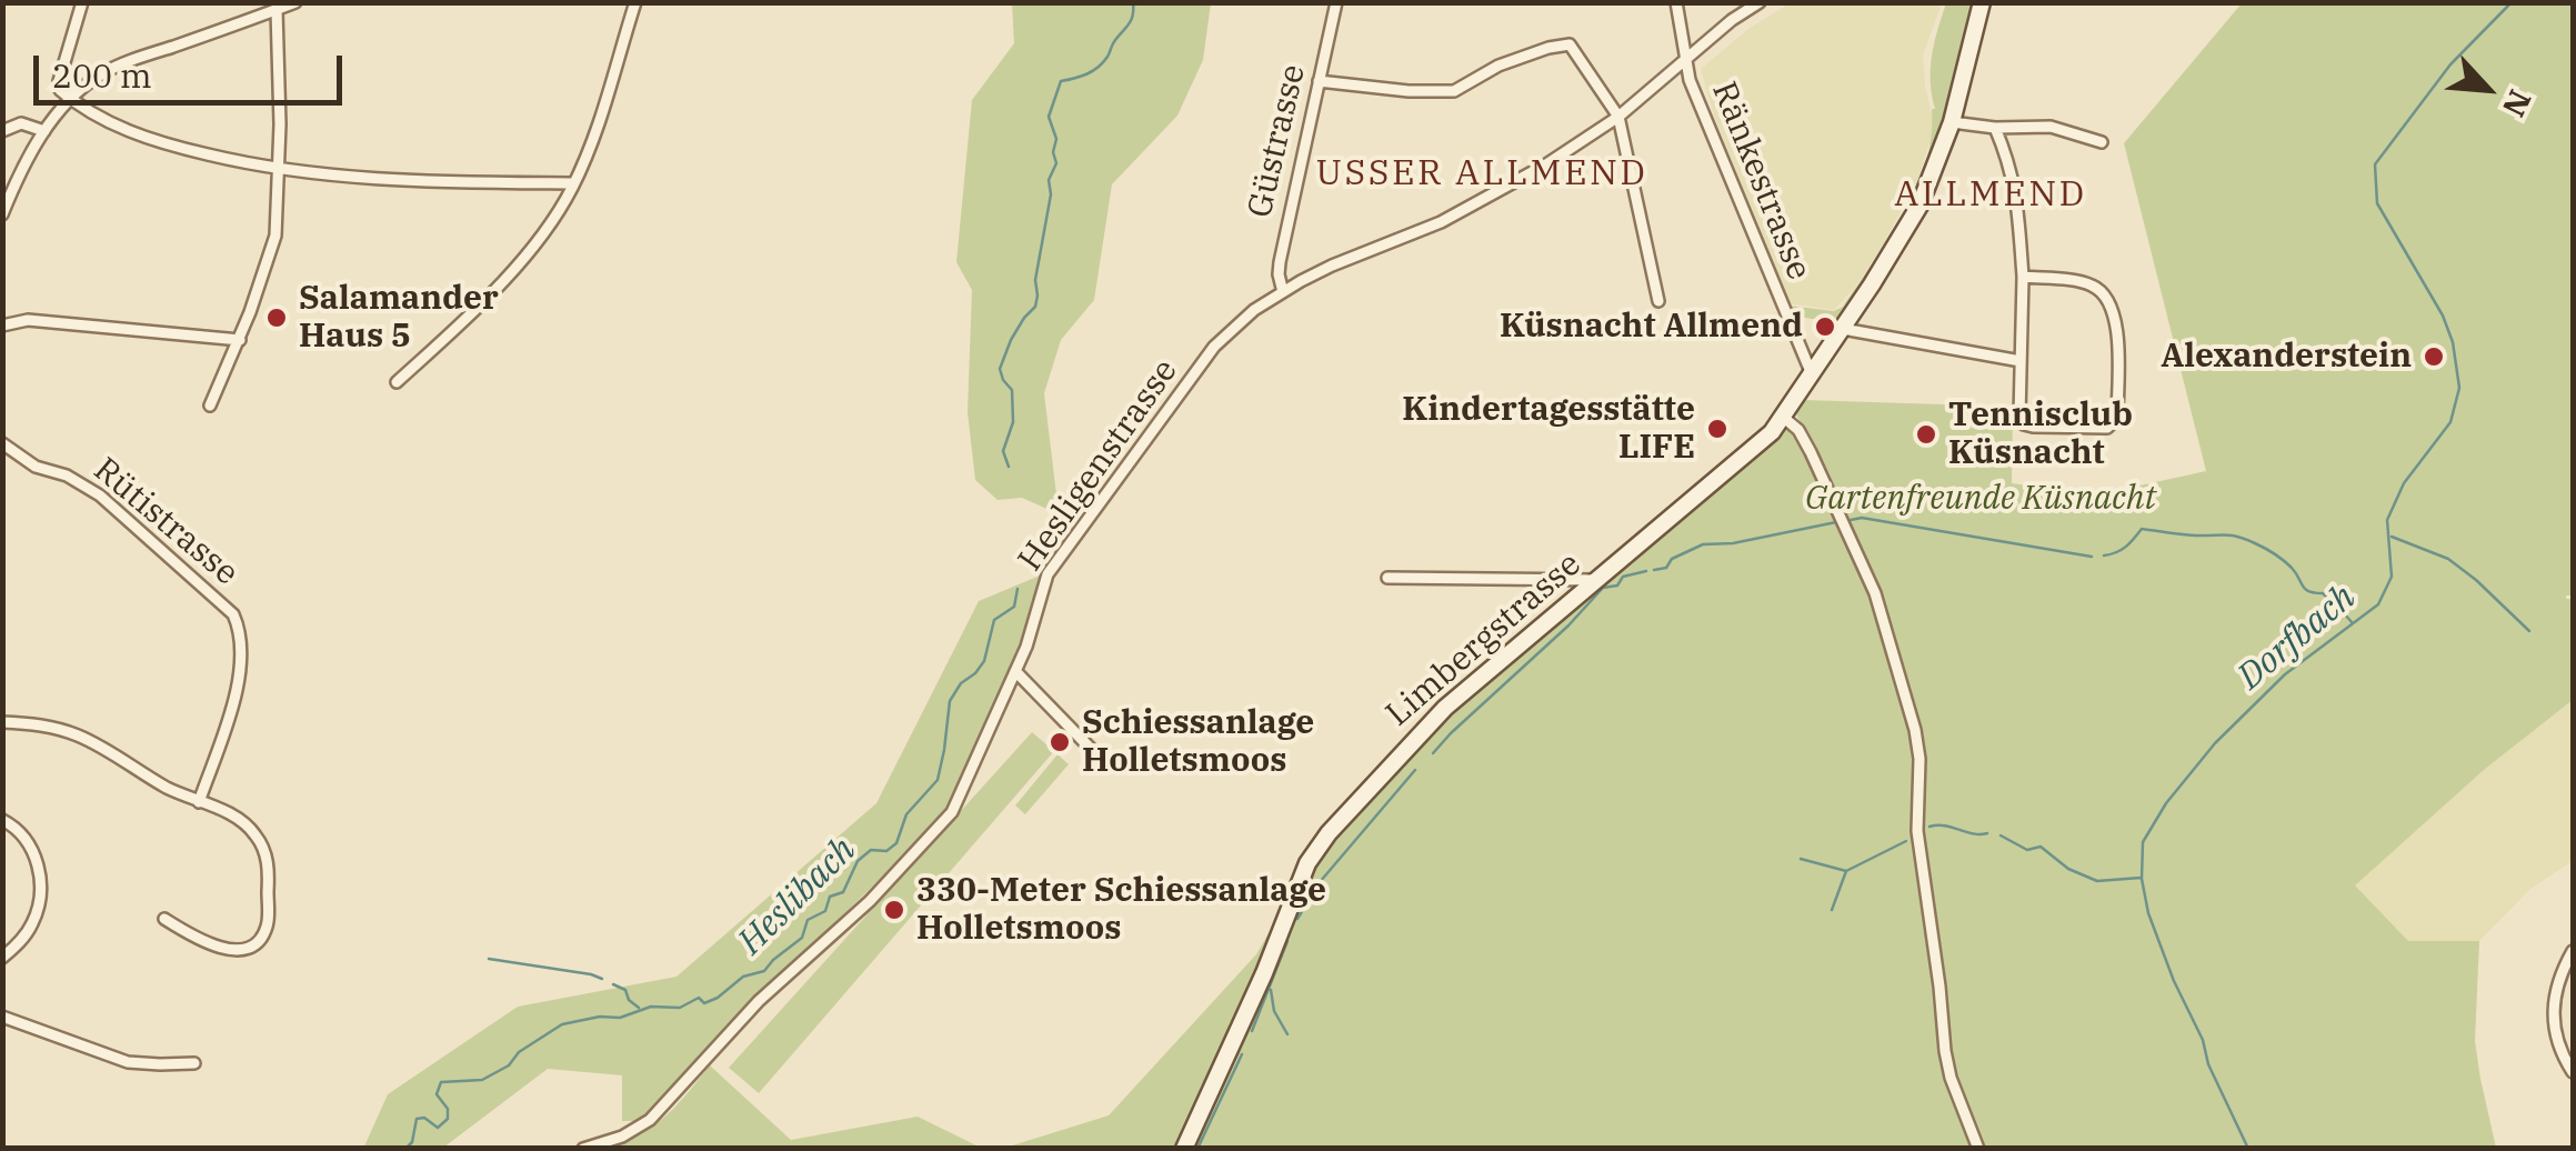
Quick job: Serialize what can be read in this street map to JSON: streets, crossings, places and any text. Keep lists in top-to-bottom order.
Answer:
{
  "streets": {
    "street": [
      "Güstrasse",
      "Ränkestrasse",
      "Hesligenstrasse",
      "Rütistrasse",
      "Limbergstrasse"
    ]
  },
  "crossings": [
    ["Güstrasse", "Hesligenstrasse"],
    ["Ränkestrasse", "Hesligenstrasse"],
    ["Ränkestrasse", "Limbergstrasse"]
  ],
  "districts": ["USSER ALLMEND", "ALLMEND"],
  "water": ["Dorfbach", "Heslibach"],
  "parks": ["Gartenfreunde Küsnacht"],
  "places": [
    "Salamander Haus 5",
    "Küsnacht Allmend",
    "Alexanderstein",
    "Kindertagesstätte LIFE",
    "Tennisclub Küsnacht",
    "Schiessanlage Holletsmoos",
    "330-Meter Schiessanlage Holletsmoos"
  ],
  "scale_bar": "200 m",
  "north": "bottom right"
}
